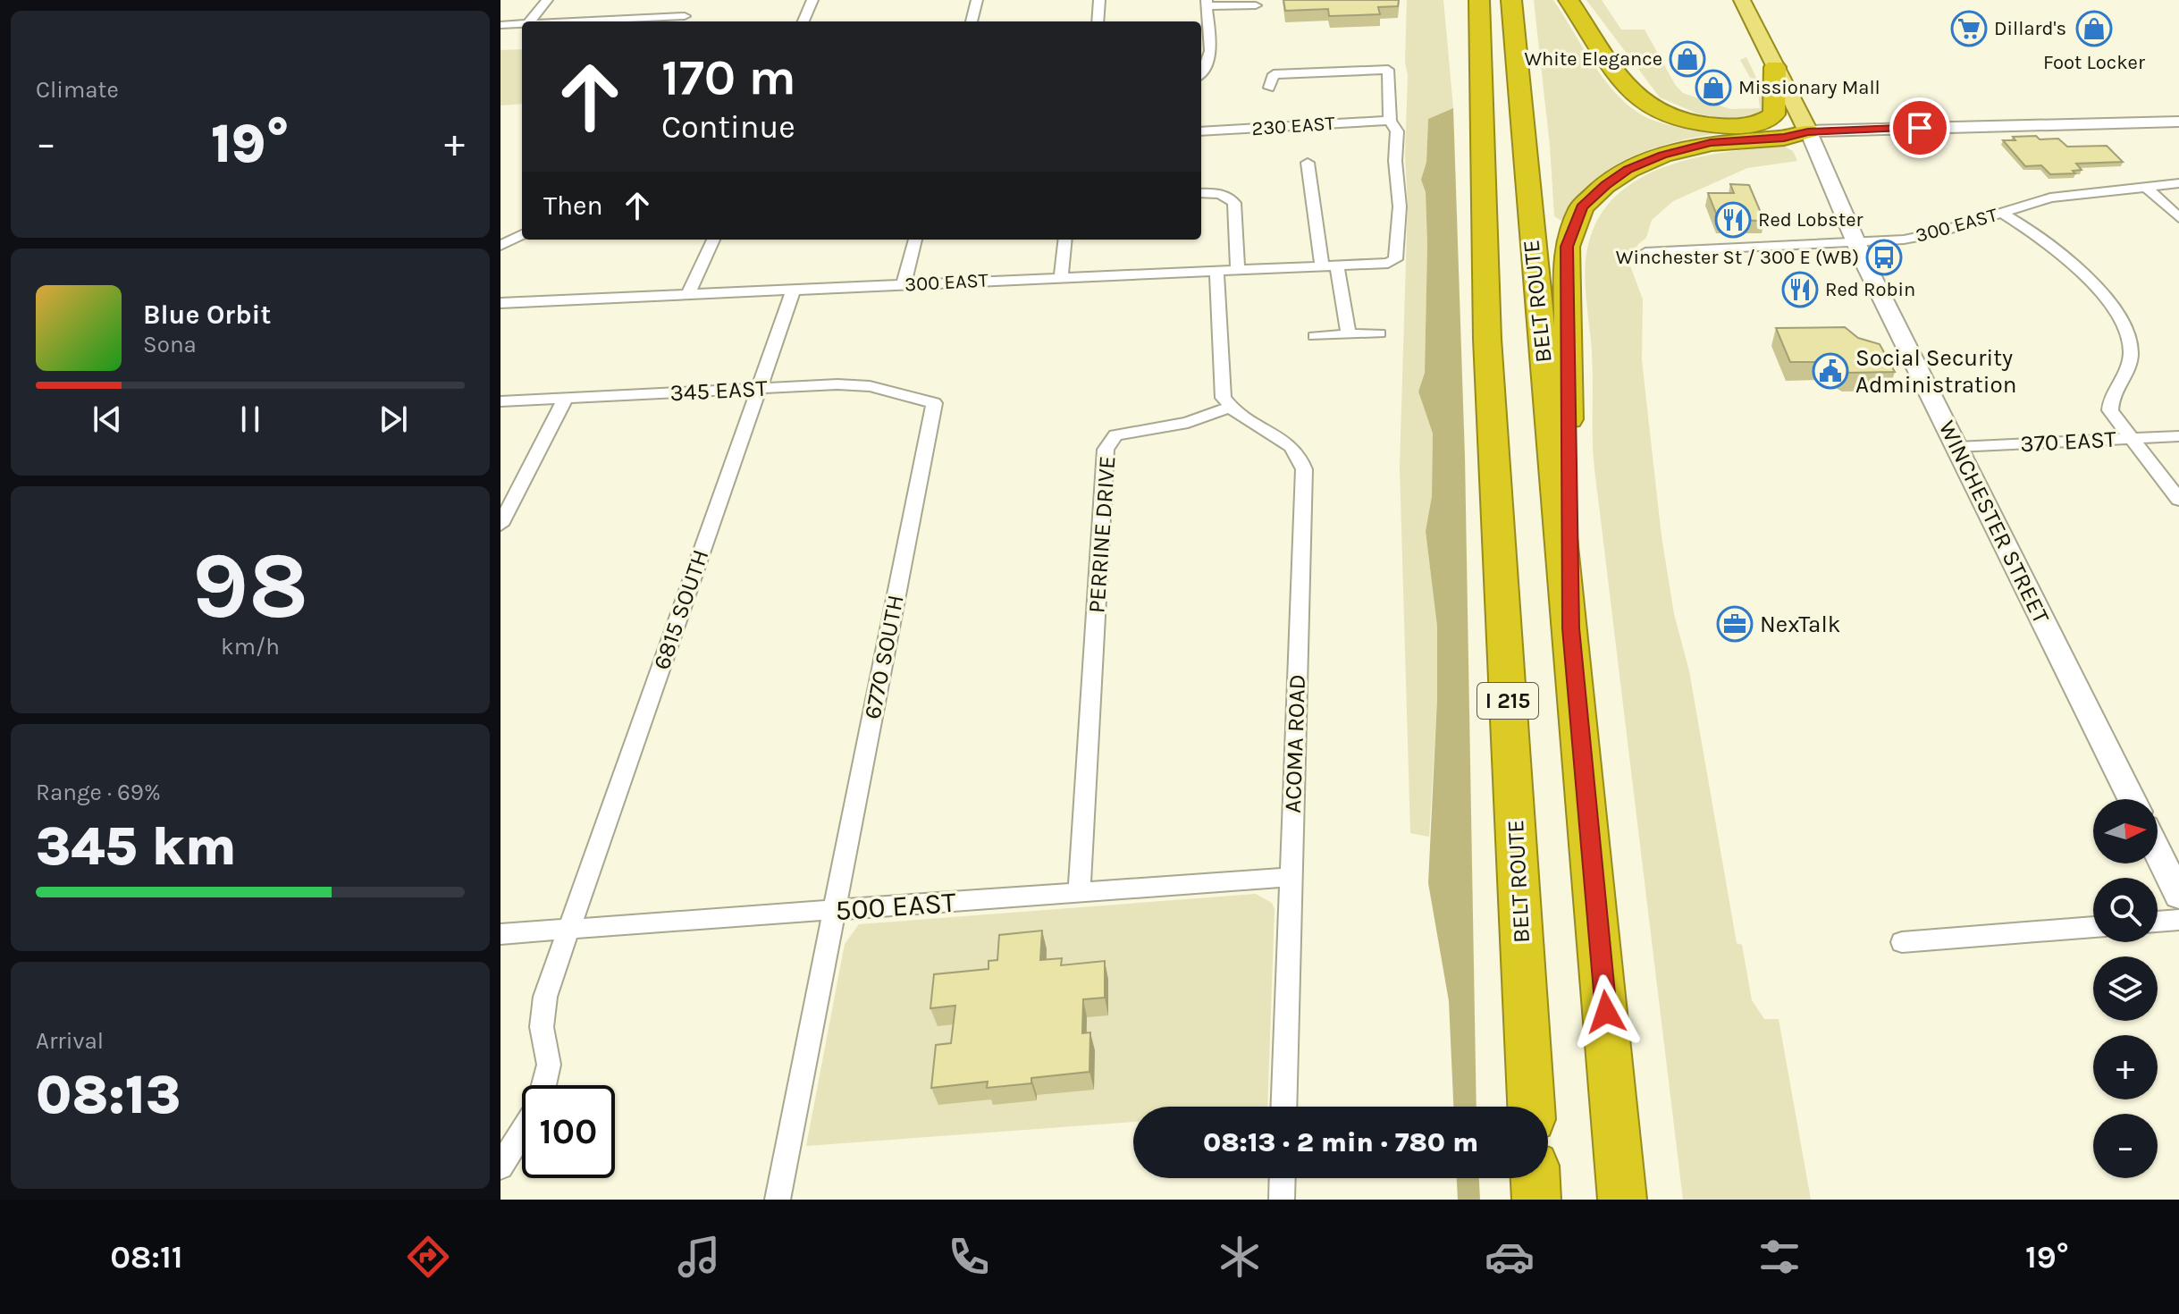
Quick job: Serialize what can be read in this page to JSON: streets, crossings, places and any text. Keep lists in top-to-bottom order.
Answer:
{
  "streets": {
    "highway": ["BELT ROUTE", "I 215"],
    "main road": ["WINCHESTER STREET"],
    "street": [
      "230 EAST",
      "300 EAST",
      "345 EAST",
      "370 EAST",
      "PERRINE DRIVE",
      "6815 SOUTH",
      "6770 SOUTH",
      "ACOMA ROAD",
      "500 EAST"
    ]
  },
  "crossings": [
    ["230 EAST", "300 EAST"],
    ["300 EAST", "WINCHESTER STREET"],
    ["300 EAST", "6815 SOUTH"],
    ["345 EAST", "6815 SOUTH"],
    ["345 EAST", "6770 SOUTH"],
    ["370 EAST", "WINCHESTER STREET"],
    ["PERRINE DRIVE", "ACOMA ROAD"],
    ["PERRINE DRIVE", "500 EAST"],
    ["6815 SOUTH", "500 EAST"],
    ["6770 SOUTH", "500 EAST"],
    ["ACOMA ROAD", "500 EAST"]
  ],
  "places": {
    "supermarket": ["Dillard's"],
    "shop": ["Foot Locker", "White Elegance", "Missionary Mall"],
    "restaurant": ["Red Lobster", "Red Robin"],
    "bus stop": ["Winchester St / 300 E (WB)"],
    "public building": ["Social Security Administration"],
    "office": ["NexTalk"]
  },
  "north": "right",
  "page": {
    "tile": [
      "Climate",
      ["98", "km/h"],
      ["Range · 69%", "345 km"],
      ["Arrival", "08:13"]
    ],
    "turn": ["170 m", "Continue"],
    "heat": ["−", "19°", "+"],
    "then": "Then",
    "song": ["Blue Orbit", "Sona"],
    "map_buttons": ["+", "−"],
    "limit": "100",
    "trip": "08:13 · 2 min · 780 m",
    "tabs": ["08:11", "19°"]
  }
}
